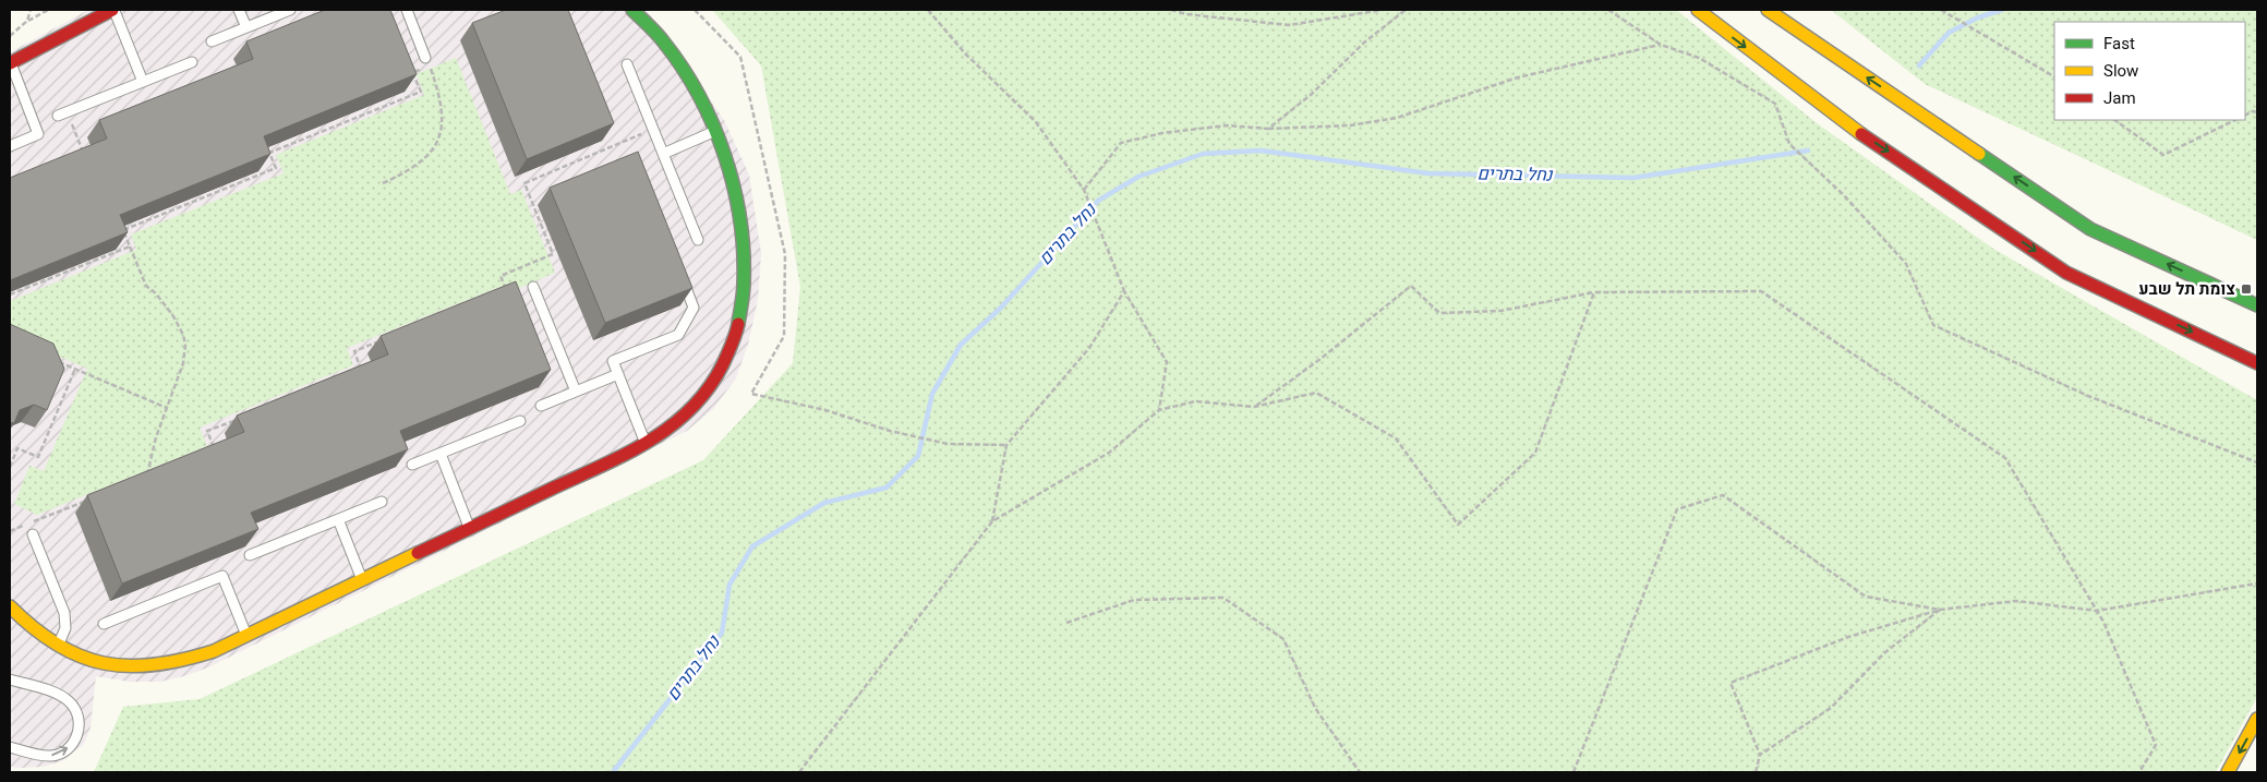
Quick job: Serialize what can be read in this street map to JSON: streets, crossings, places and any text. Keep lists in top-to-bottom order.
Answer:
{
  "water": ["נחל בתרים"],
  "places": {
    "transit": ["צומת תל שבע"]
  },
  "legend": ["Fast", "Slow", "Jam"]
}
